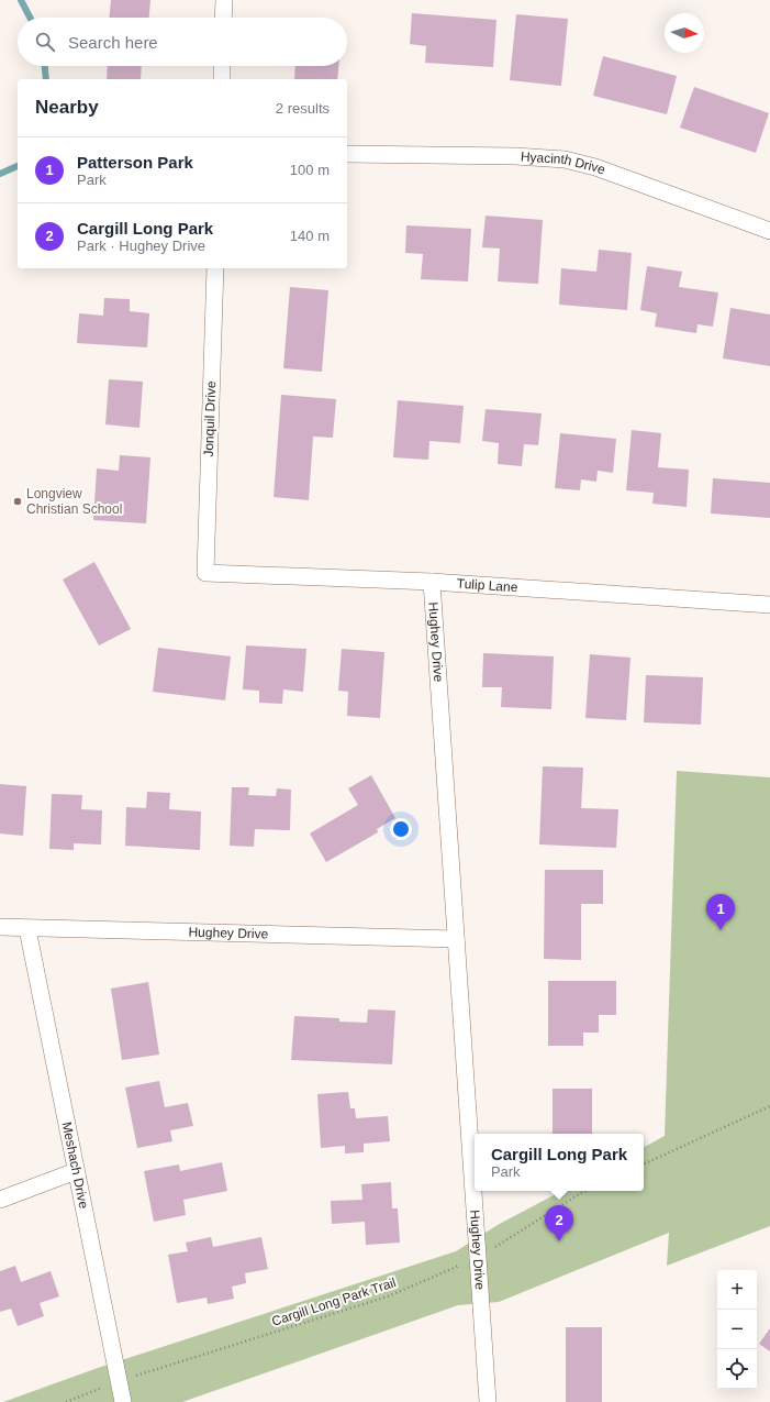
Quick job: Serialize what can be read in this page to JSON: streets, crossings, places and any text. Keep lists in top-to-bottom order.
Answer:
{
  "streets": {
    "street": [
      "Hyacinth Drive",
      "Jonquil Drive",
      "Tulip Lane",
      "Hughey Drive",
      "Meshach Drive"
    ],
    "path": ["Cargill Long Park Trail"]
  },
  "crossings": [
    ["Jonquil Drive", "Tulip Lane"],
    ["Tulip Lane", "Hughey Drive"],
    ["Hughey Drive", "Meshach Drive"],
    ["Hughey Drive", "Cargill Long Park Trail"],
    ["Meshach Drive", "Cargill Long Park Trail"]
  ],
  "places": ["Longview Christian School"],
  "north": "right",
  "page": {
    "search": "Search here",
    "heading": ["Nearby", "2 results"],
    "list": [
      {
        "mark": "1",
        "name": "Patterson Park",
        "note": "Park",
        "value": "100 m"
      },
      {
        "mark": "2",
        "name": "Cargill Long Park",
        "note": "Park · Hughey Drive",
        "value": "140 m"
      }
    ],
    "pins": ["1", "2"],
    "popup": ["Cargill Long Park", "Park"],
    "map_buttons": ["+", "−"]
  }
}
